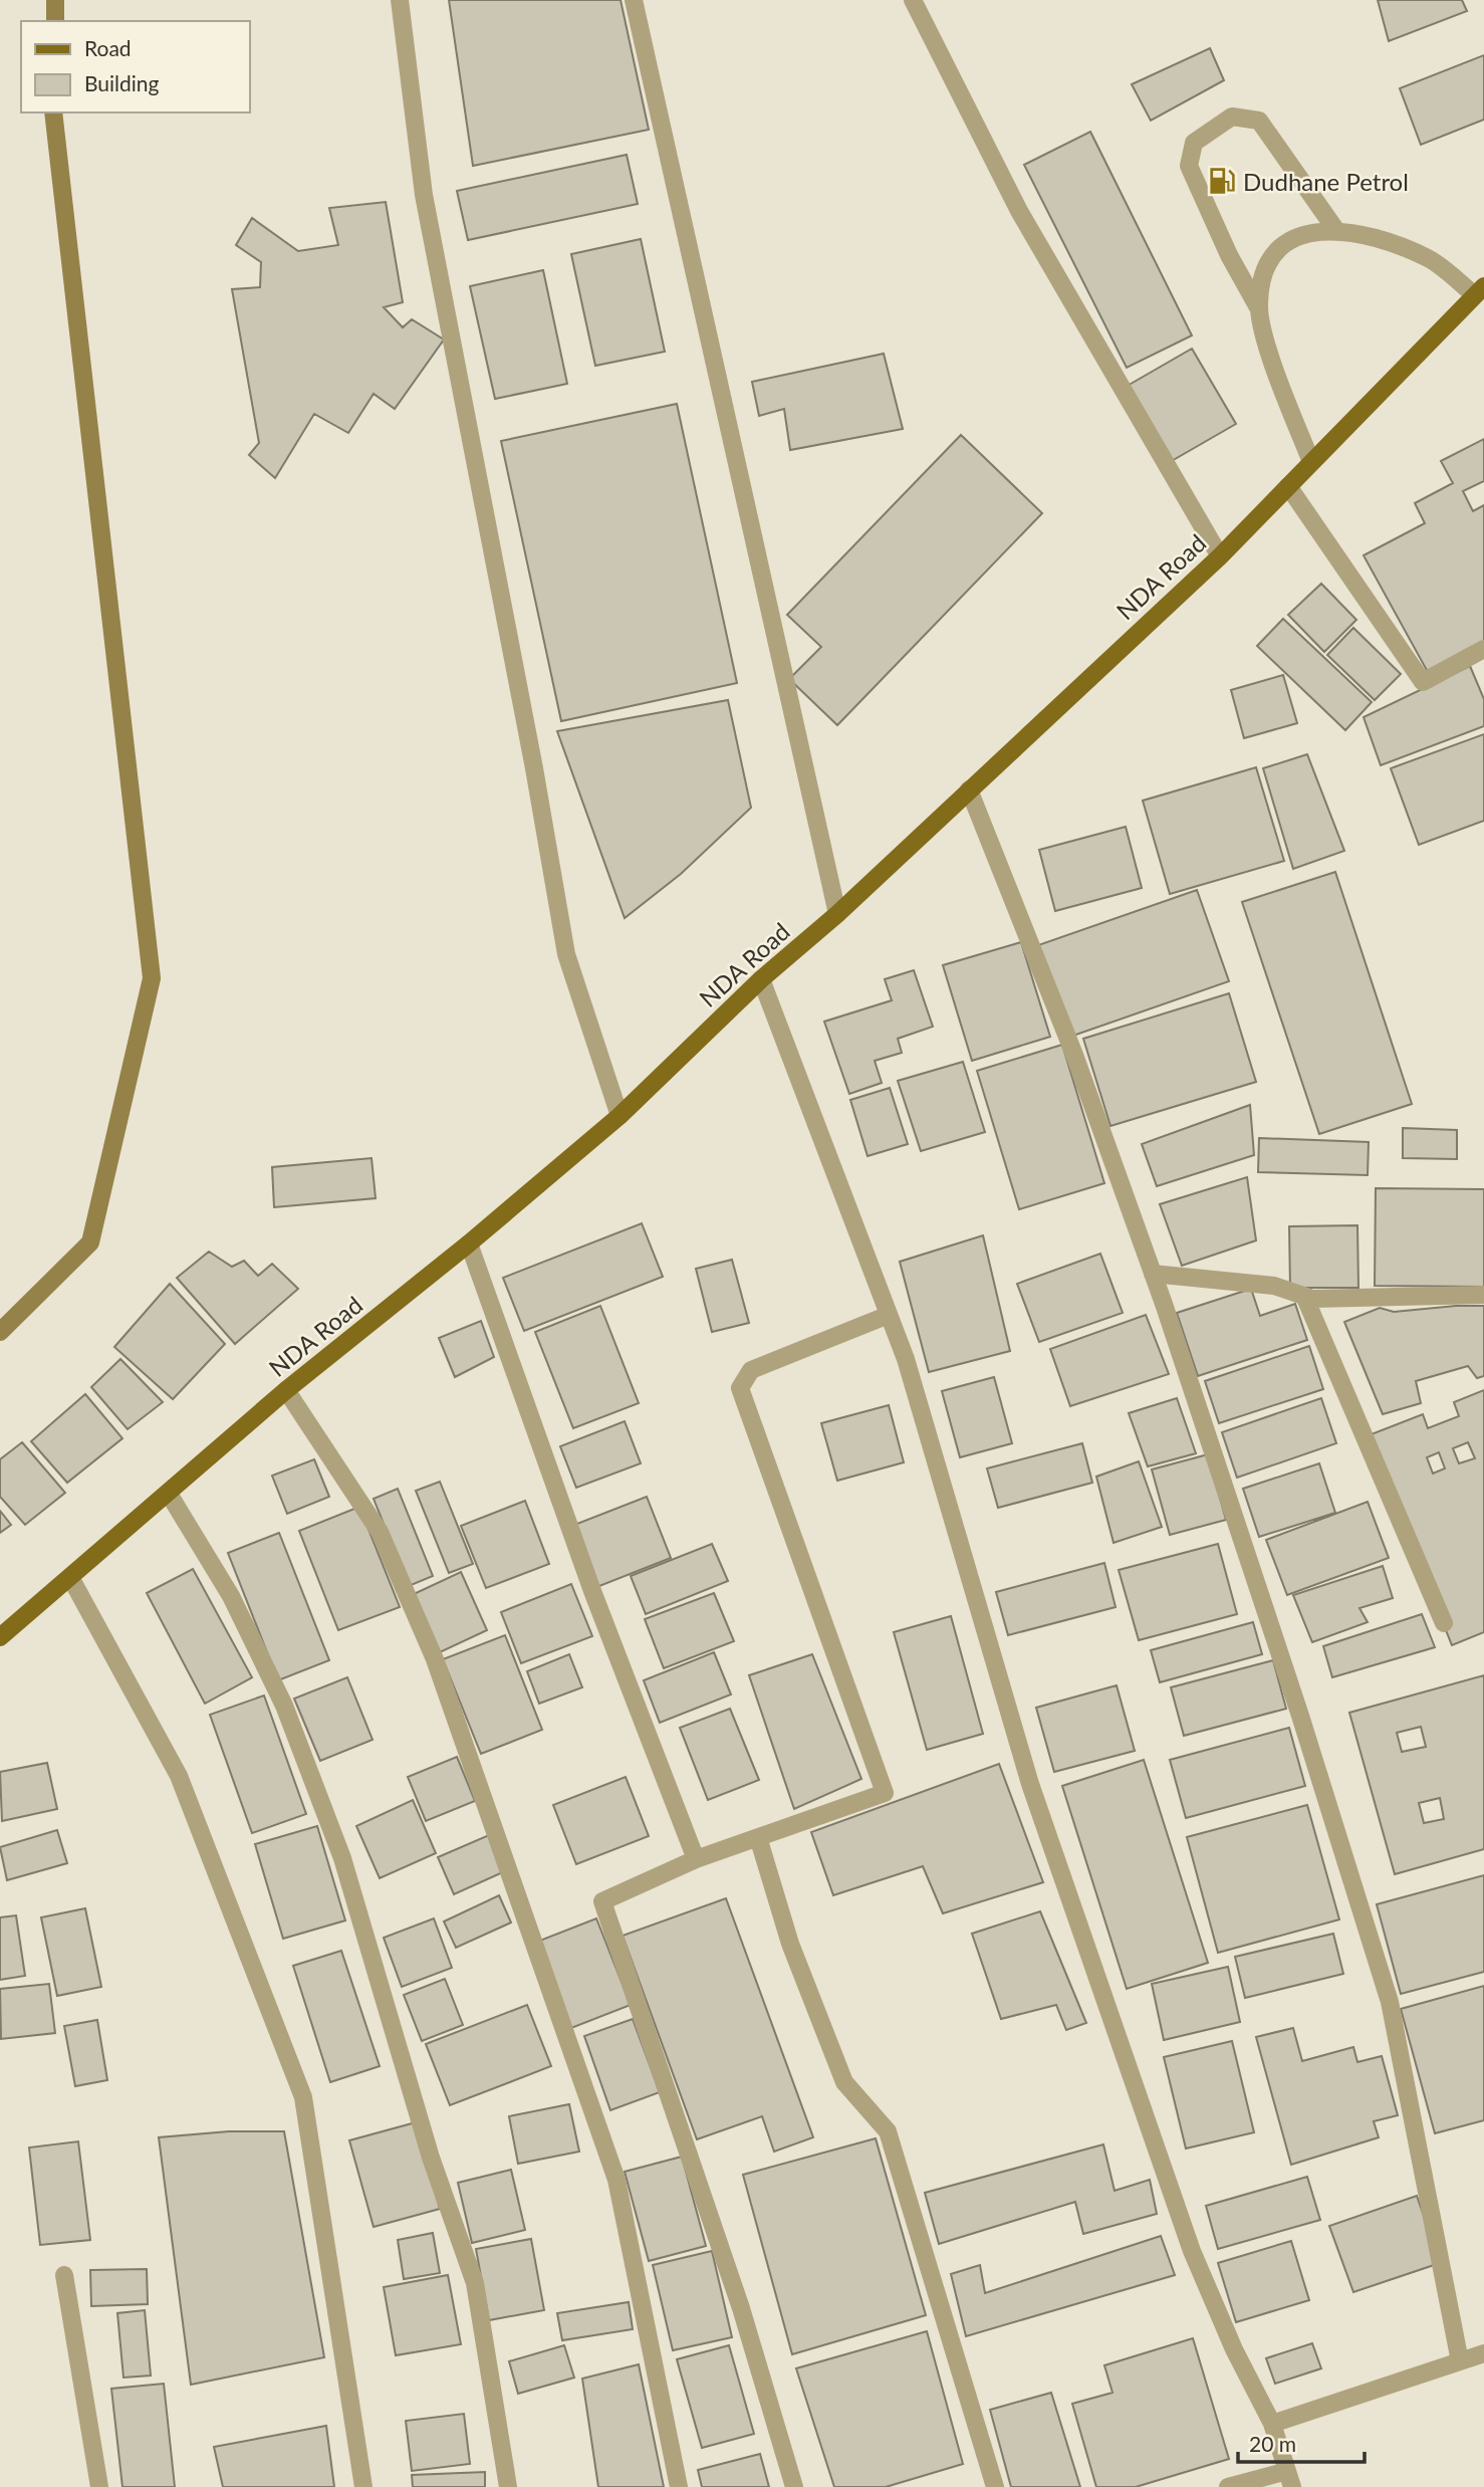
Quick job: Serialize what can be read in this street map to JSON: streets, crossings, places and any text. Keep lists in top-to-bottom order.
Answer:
{
  "streets": {
    "main road": ["NDA Road"]
  },
  "places": {
    "fuel station": ["Dudhane Petrol"]
  },
  "legend": ["Road", "Building"],
  "scale_bar": "20 m"
}
